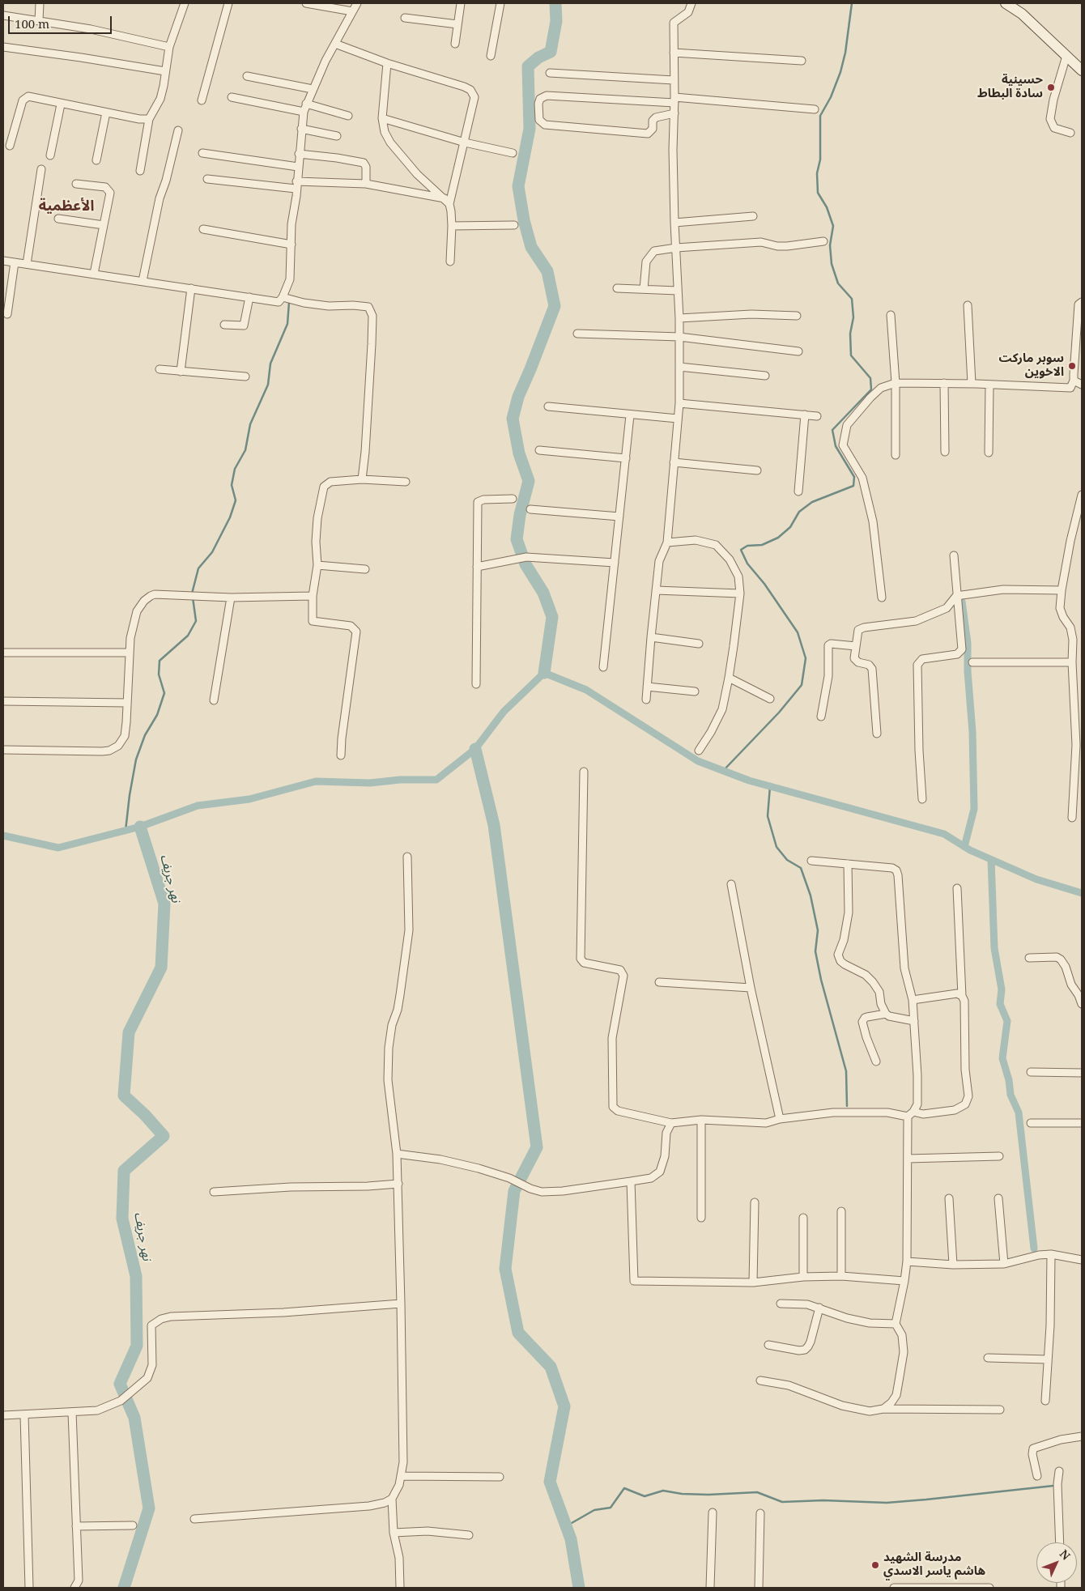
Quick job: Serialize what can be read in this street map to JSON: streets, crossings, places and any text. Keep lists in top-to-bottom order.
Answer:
{
  "districts": ["الأعظمية"],
  "water": ["نهر جريف"],
  "places": ["حسينية سادة البطاط", "سوبر ماركت الاخوين", "مدرسة الشهيد هاشم ياسر الاسدي"],
  "scale_bar": "100 m",
  "north": "top right"
}
